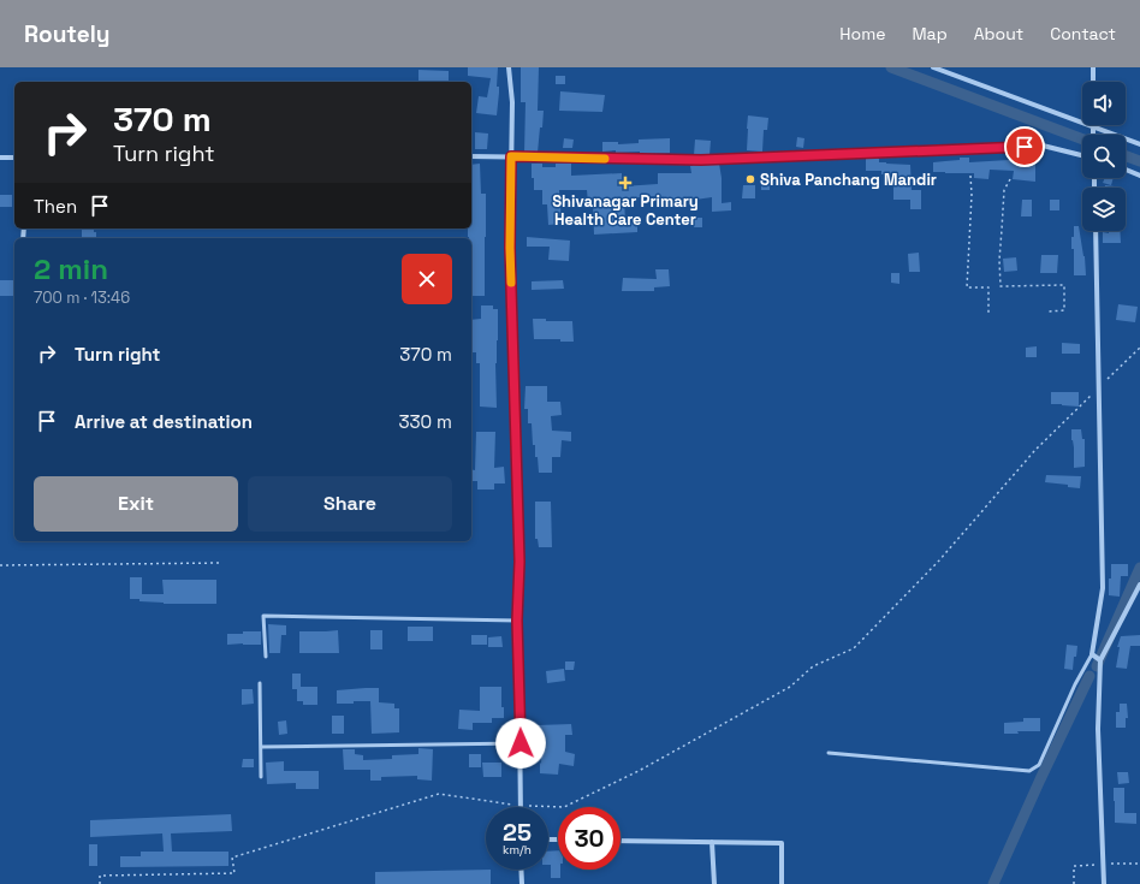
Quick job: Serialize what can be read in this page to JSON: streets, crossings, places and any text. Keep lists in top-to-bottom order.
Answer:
{
  "places": {
    "other": ["Shiva Panchang Mandir"],
    "health": ["Shivanagar Primary Health Care Center"]
  },
  "page": {
    "header": "Routely",
    "nav": [
      "Home",
      "Map",
      "About",
      "Contact"
    ],
    "turn": ["370 m", "Turn right"],
    "then": "Then",
    "heading": ["2 min", "700 m · 13:46"],
    "list": [
      {
        "name": "Turn right",
        "value": "370 m"
      },
      {
        "name": "Arrive at destination",
        "value": "330 m"
      }
    ],
    "buttons": ["Exit", "Share"],
    "speed": "25 km/h",
    "limit": "30"
  }
}
